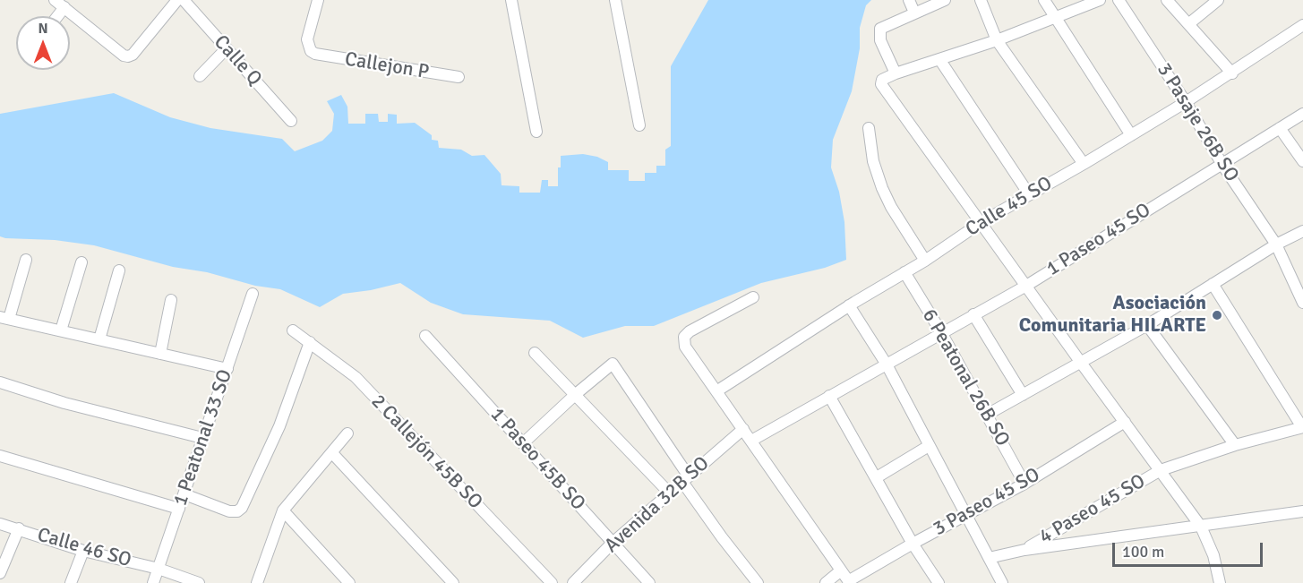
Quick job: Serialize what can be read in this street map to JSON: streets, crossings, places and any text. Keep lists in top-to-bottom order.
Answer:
{
  "streets": {
    "street": [
      "Calle Q",
      "Callejon P",
      "3 Pasaje 26B SO",
      "Calle 45 SO",
      "1 Paseo 45 SO",
      "6 Peatonal 26B SO",
      "1 Peatonal 33 SO",
      "2 Callejón 45B SO",
      "1 Paseo 45B SO",
      "3 Paseo 45 SO",
      "Avenida 32B SO",
      "4 Paseo 45 SO",
      "Calle 46 SO"
    ]
  },
  "crossings": [
    ["3 Pasaje 26B SO", "Calle 45 SO"],
    ["3 Pasaje 26B SO", "1 Paseo 45 SO"],
    ["Calle 45 SO", "6 Peatonal 26B SO"],
    ["1 Paseo 45 SO", "6 Peatonal 26B SO"],
    ["6 Peatonal 26B SO", "3 Paseo 45 SO"],
    ["1 Peatonal 33 SO", "Calle 46 SO"],
    ["1 Paseo 45B SO", "Avenida 32B SO"]
  ],
  "places": ["Asociación Comunitaria HILARTE"],
  "scale_bar": "100 m",
  "north": "top"
}
